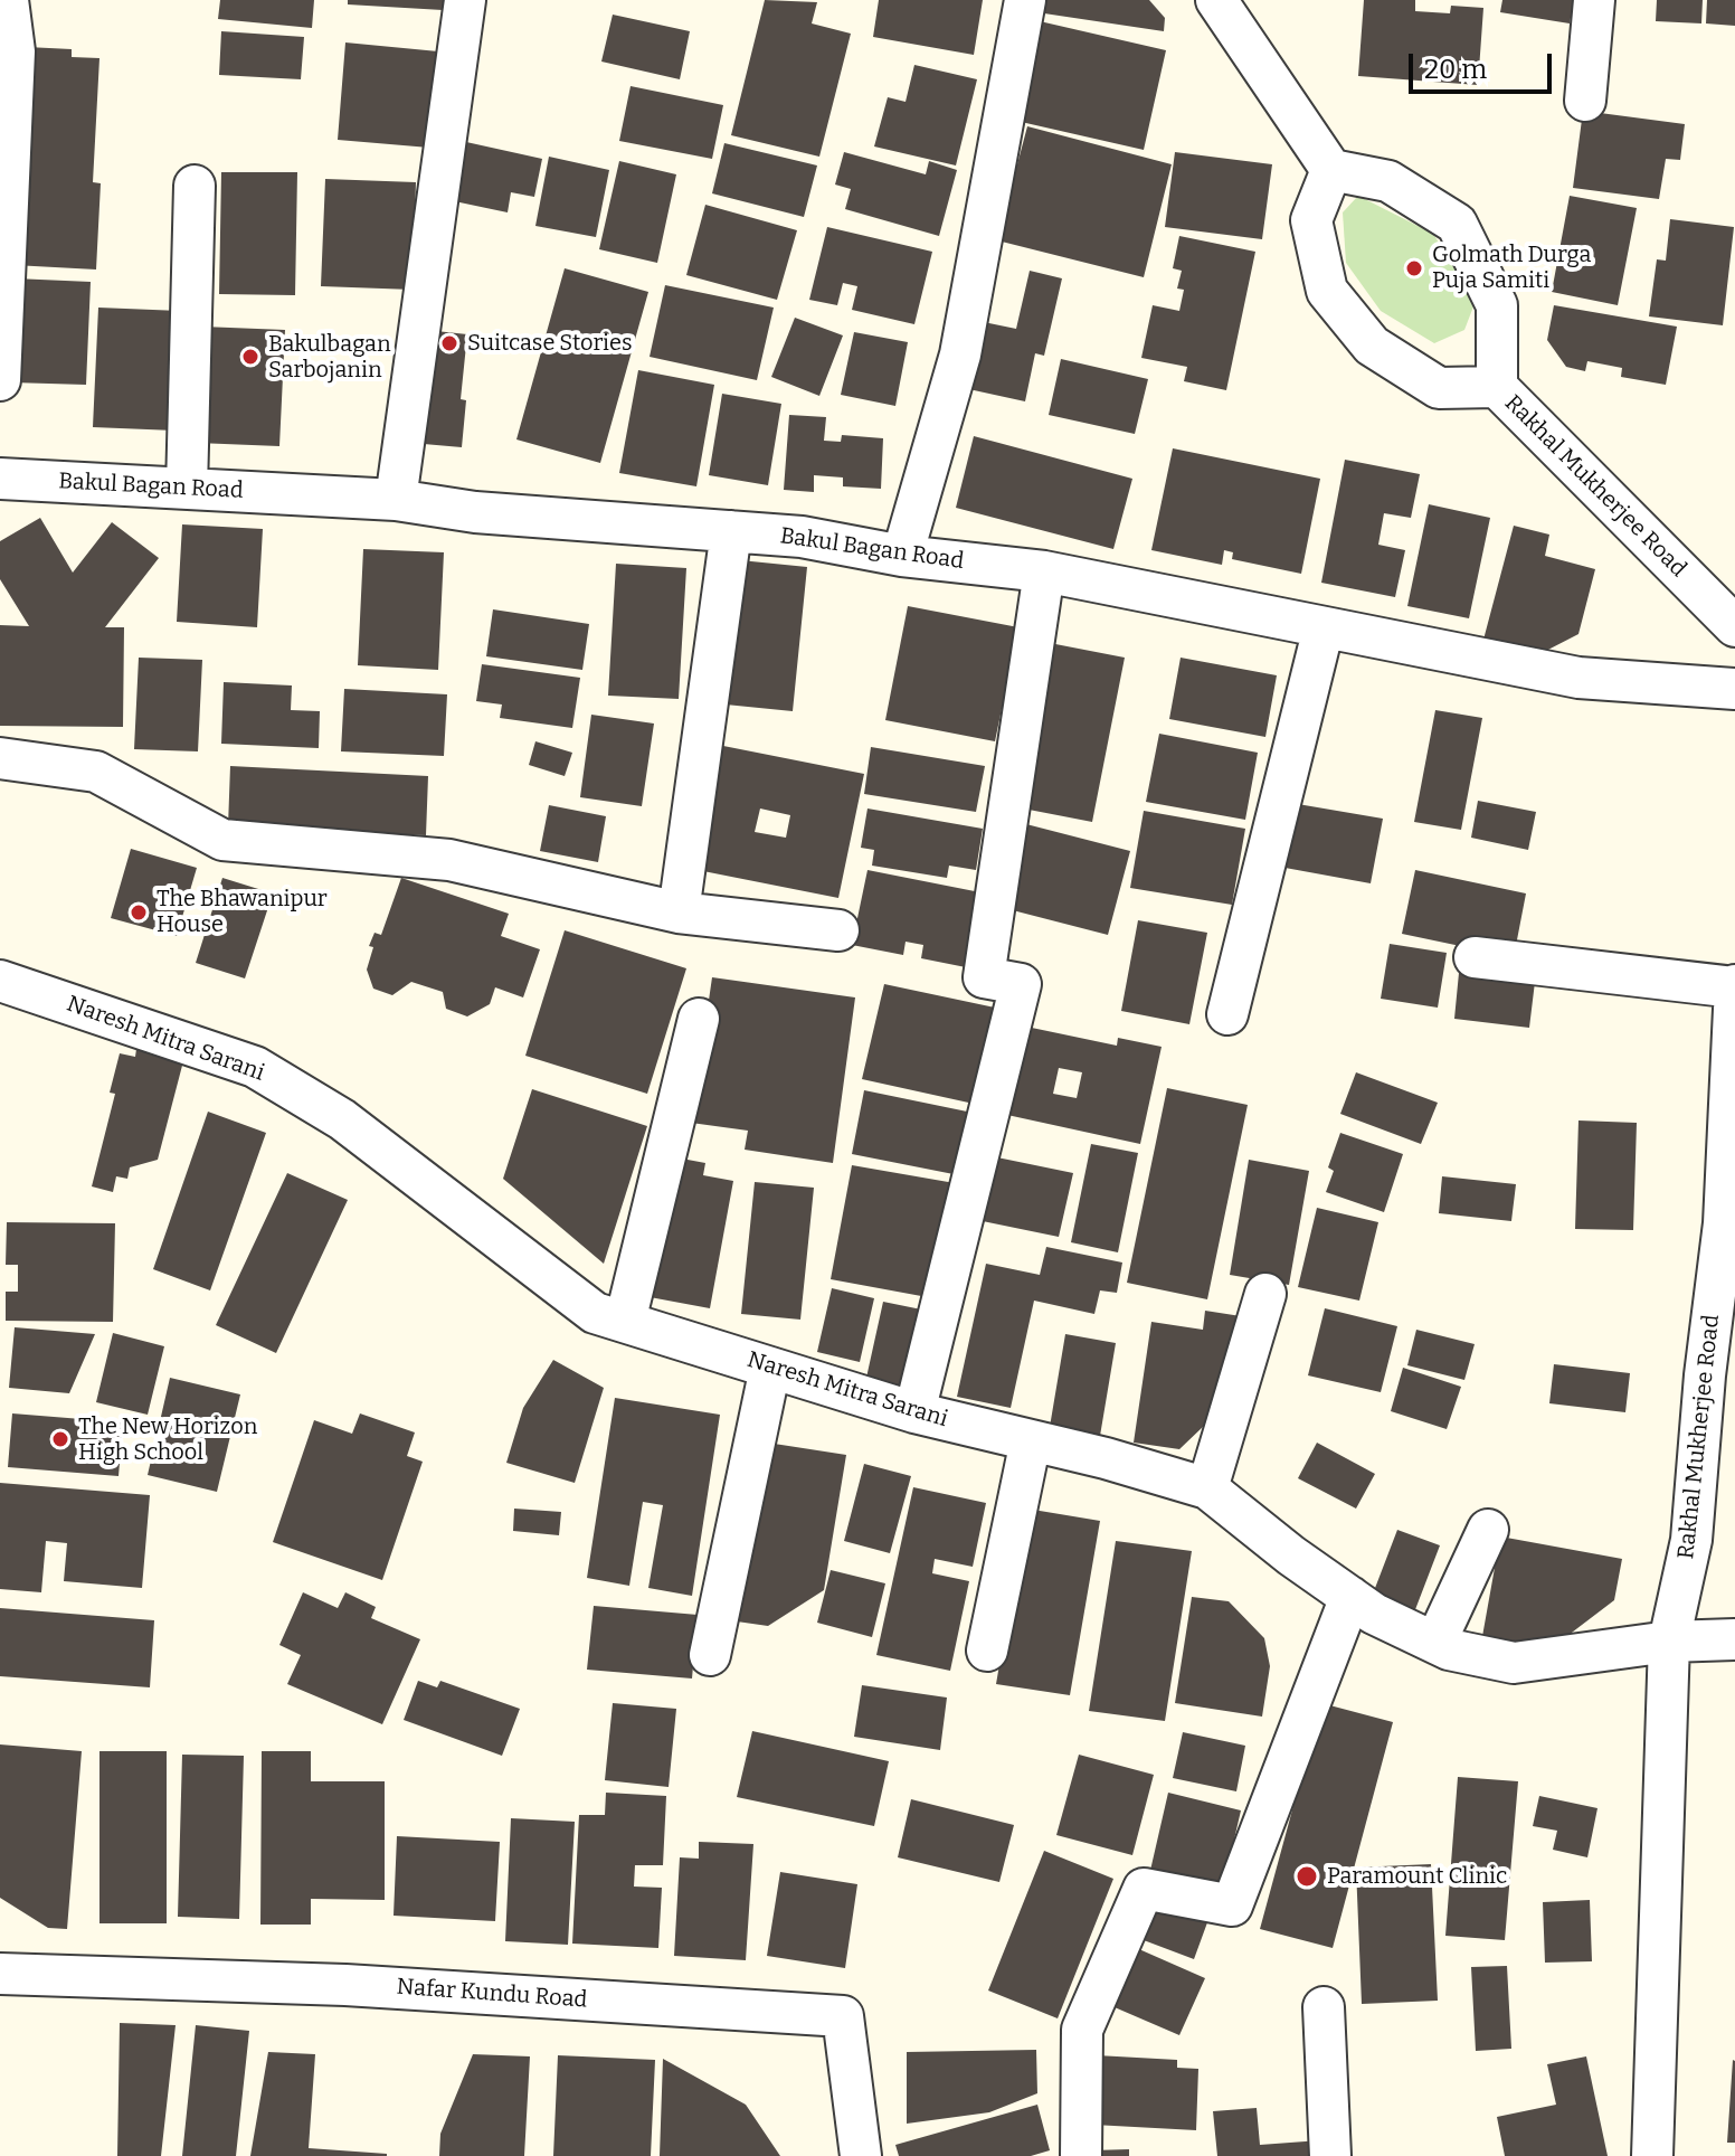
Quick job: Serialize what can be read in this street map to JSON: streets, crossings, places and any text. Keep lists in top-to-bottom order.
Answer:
{
  "streets": {
    "street": [
      "Bakul Bagan Road",
      "Rakhal Mukherjee Road",
      "Naresh Mitra Sarani",
      "Nafar Kundu Road"
    ]
  },
  "crossings": [
    ["Rakhal Mukherjee Road", "Naresh Mitra Sarani"]
  ],
  "places": [
    "Golmath Durga Puja Samiti",
    "Suitcase Stories",
    "Bakulbagan Sarbojanin",
    "The Bhawanipur House",
    "The New Horizon High School",
    "Paramount Clinic"
  ],
  "scale_bar": "20 m"
}
